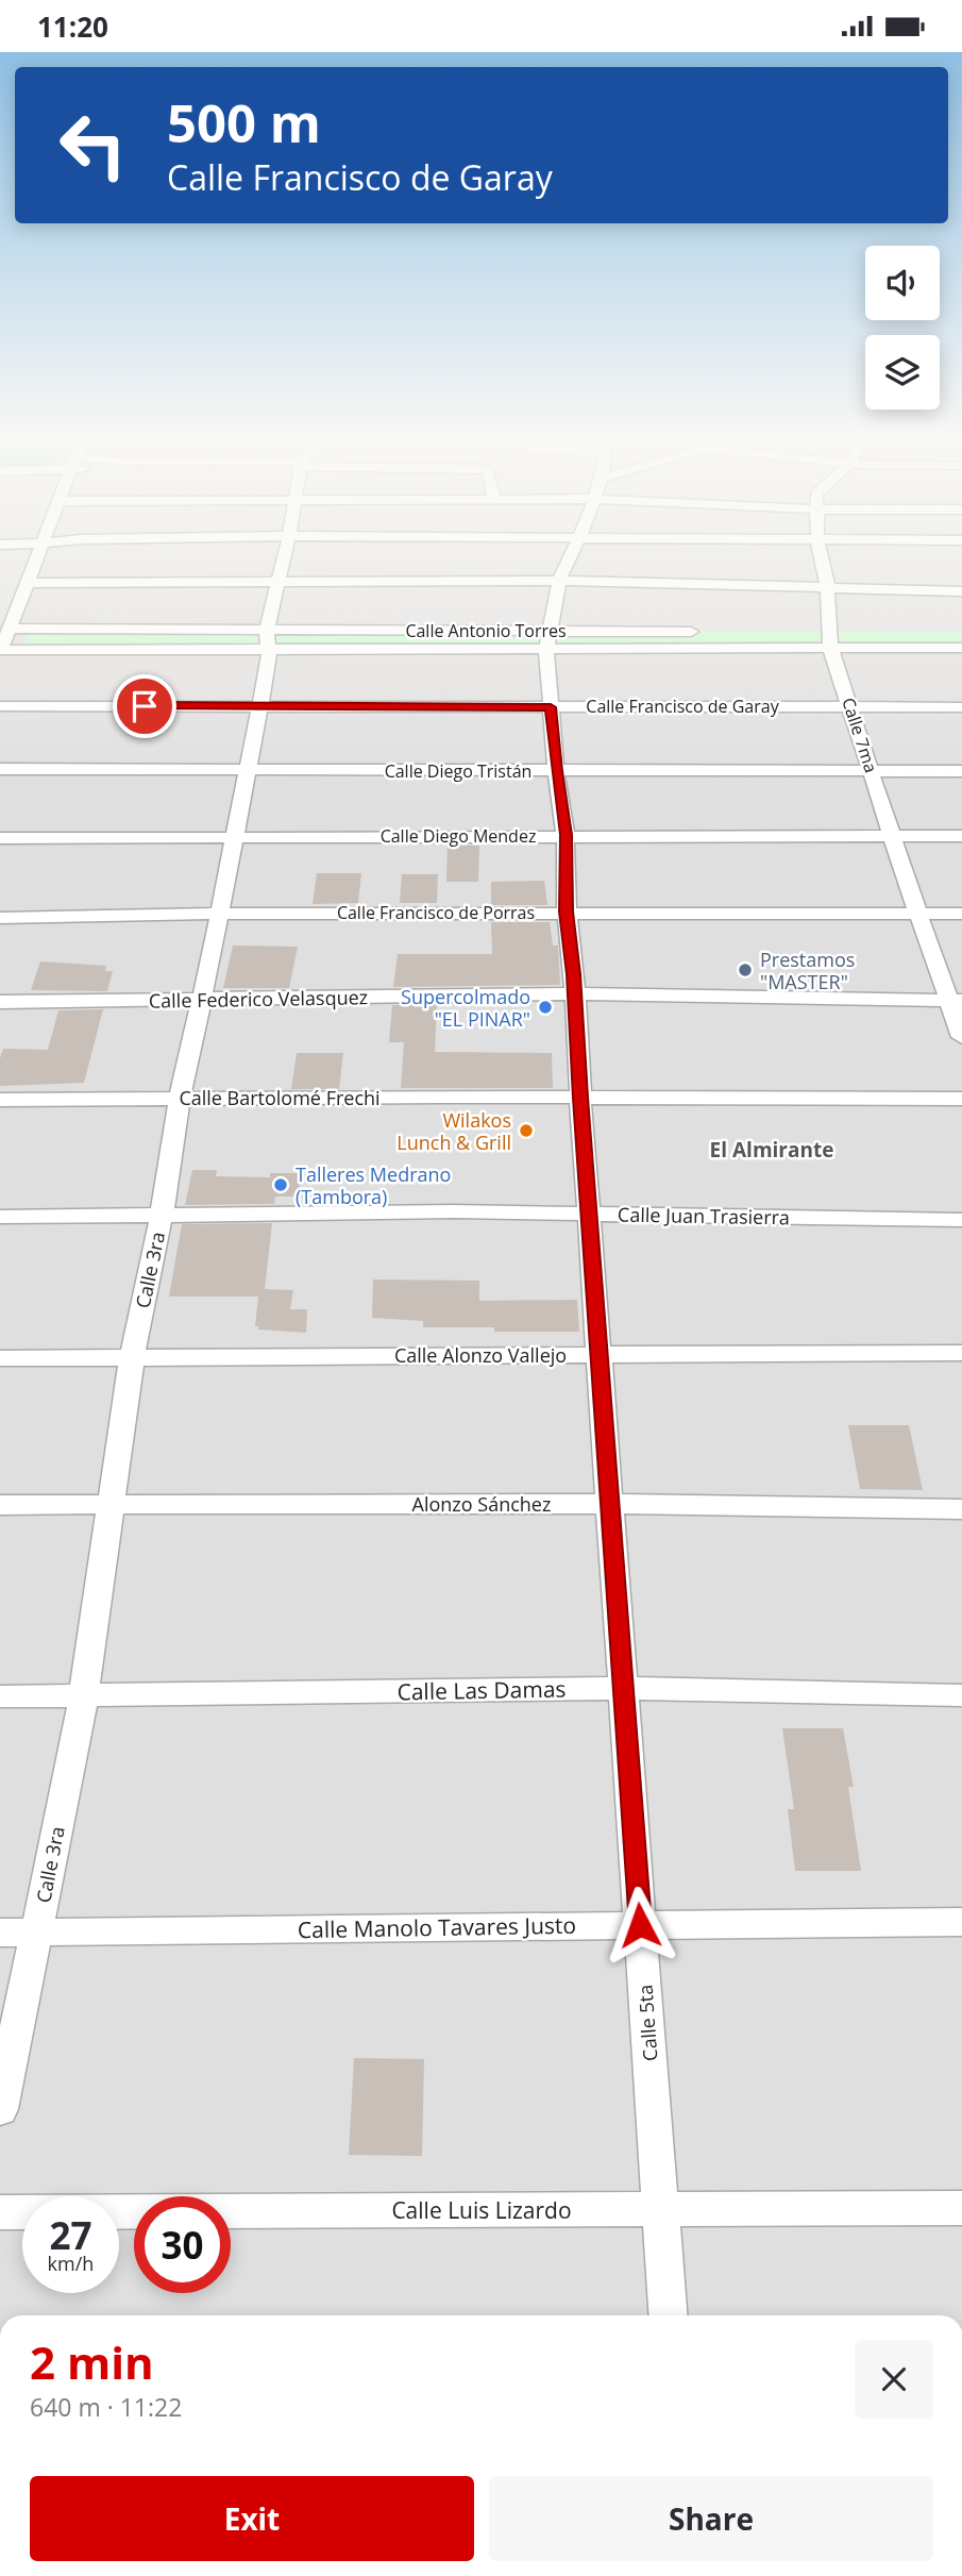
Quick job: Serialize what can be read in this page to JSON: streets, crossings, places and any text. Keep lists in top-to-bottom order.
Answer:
{
  "streets": {
    "street": [
      "Calle Antonio Torres",
      "Calle Francisco de Garay",
      "Calle 7ma",
      "Calle Diego Tristán",
      "Calle Diego Mendez",
      "Calle Francisco de Porras",
      "Calle Federico Velasquez",
      "Calle Bartolomé Frechi",
      "Calle Juan Trasierra",
      "Calle 3ra",
      "Calle Alonzo Vallejo",
      "Alonzo Sánchez",
      "Calle Las Damas",
      "Calle Manolo Tavares Justo",
      "Calle 5ta",
      "Calle Luis Lizardo"
    ]
  },
  "crossings": [
    ["Calle Antonio Torres", "Calle 5ta"],
    ["Calle Francisco de Garay", "Calle 7ma"],
    ["Calle Francisco de Garay", "Calle 3ra"],
    ["Calle Francisco de Garay", "Calle 5ta"],
    ["Calle 7ma", "Calle Diego Tristán"],
    ["Calle 7ma", "Calle Diego Mendez"],
    ["Calle 7ma", "Calle Francisco de Porras"],
    ["Calle 7ma", "Calle Federico Velasquez"],
    ["Calle Diego Tristán", "Calle 3ra"],
    ["Calle Diego Tristán", "Calle 5ta"],
    ["Calle Diego Mendez", "Calle 3ra"],
    ["Calle Diego Mendez", "Calle 5ta"],
    ["Calle Francisco de Porras", "Calle 3ra"],
    ["Calle Francisco de Porras", "Calle 5ta"],
    ["Calle Federico Velasquez", "Calle 3ra"],
    ["Calle Federico Velasquez", "Calle 5ta"],
    ["Calle Bartolomé Frechi", "Calle 3ra"],
    ["Calle Bartolomé Frechi", "Calle 5ta"],
    ["Calle Juan Trasierra", "Calle 3ra"],
    ["Calle Juan Trasierra", "Calle 5ta"],
    ["Calle 3ra", "Calle Alonzo Vallejo"],
    ["Calle 3ra", "Alonzo Sánchez"],
    ["Calle 3ra", "Calle Las Damas"],
    ["Calle 3ra", "Calle Manolo Tavares Justo"],
    ["Calle Alonzo Vallejo", "Calle 5ta"],
    ["Alonzo Sánchez", "Calle 5ta"],
    ["Calle Las Damas", "Calle 5ta"],
    ["Calle Manolo Tavares Justo", "Calle 5ta"],
    ["Calle 5ta", "Calle Luis Lizardo"]
  ],
  "districts": ["El Almirante"],
  "places": [
    "Prestamos \"MASTER\"",
    "Supercolmado \"EL PINAR\"",
    "Wilakos Lunch & Grill",
    "Talleres Medrano (Tambora)"
  ],
  "page": {
    "status": "11:20",
    "turn": ["500 m", "Calle Francisco de Garay"],
    "speed": "27 km/h",
    "limit": "30",
    "heading": ["2 min", "640 m · 11:22"],
    "buttons": ["Exit", "Share"]
  }
}
